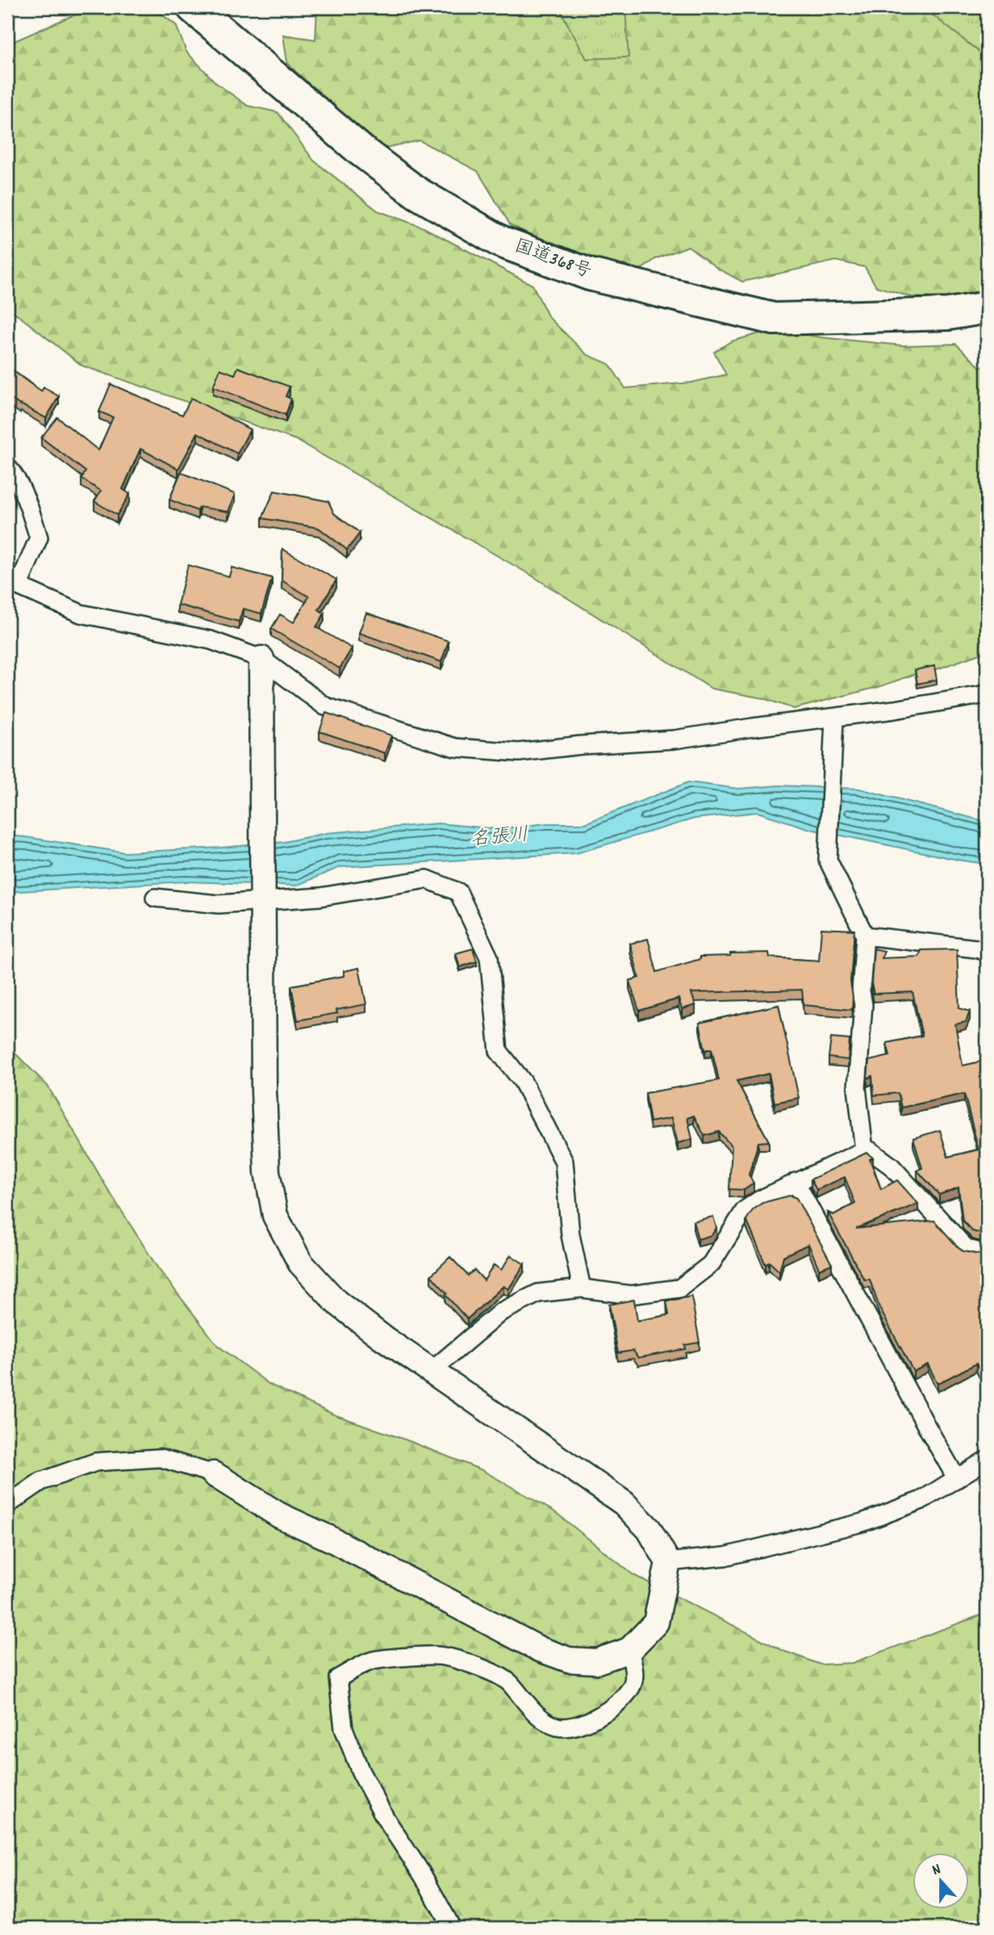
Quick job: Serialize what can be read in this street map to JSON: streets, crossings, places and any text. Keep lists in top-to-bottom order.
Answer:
{
  "streets": {
    "highway": ["国道368号"]
  },
  "water": ["名張川"],
  "north": "top"
}
